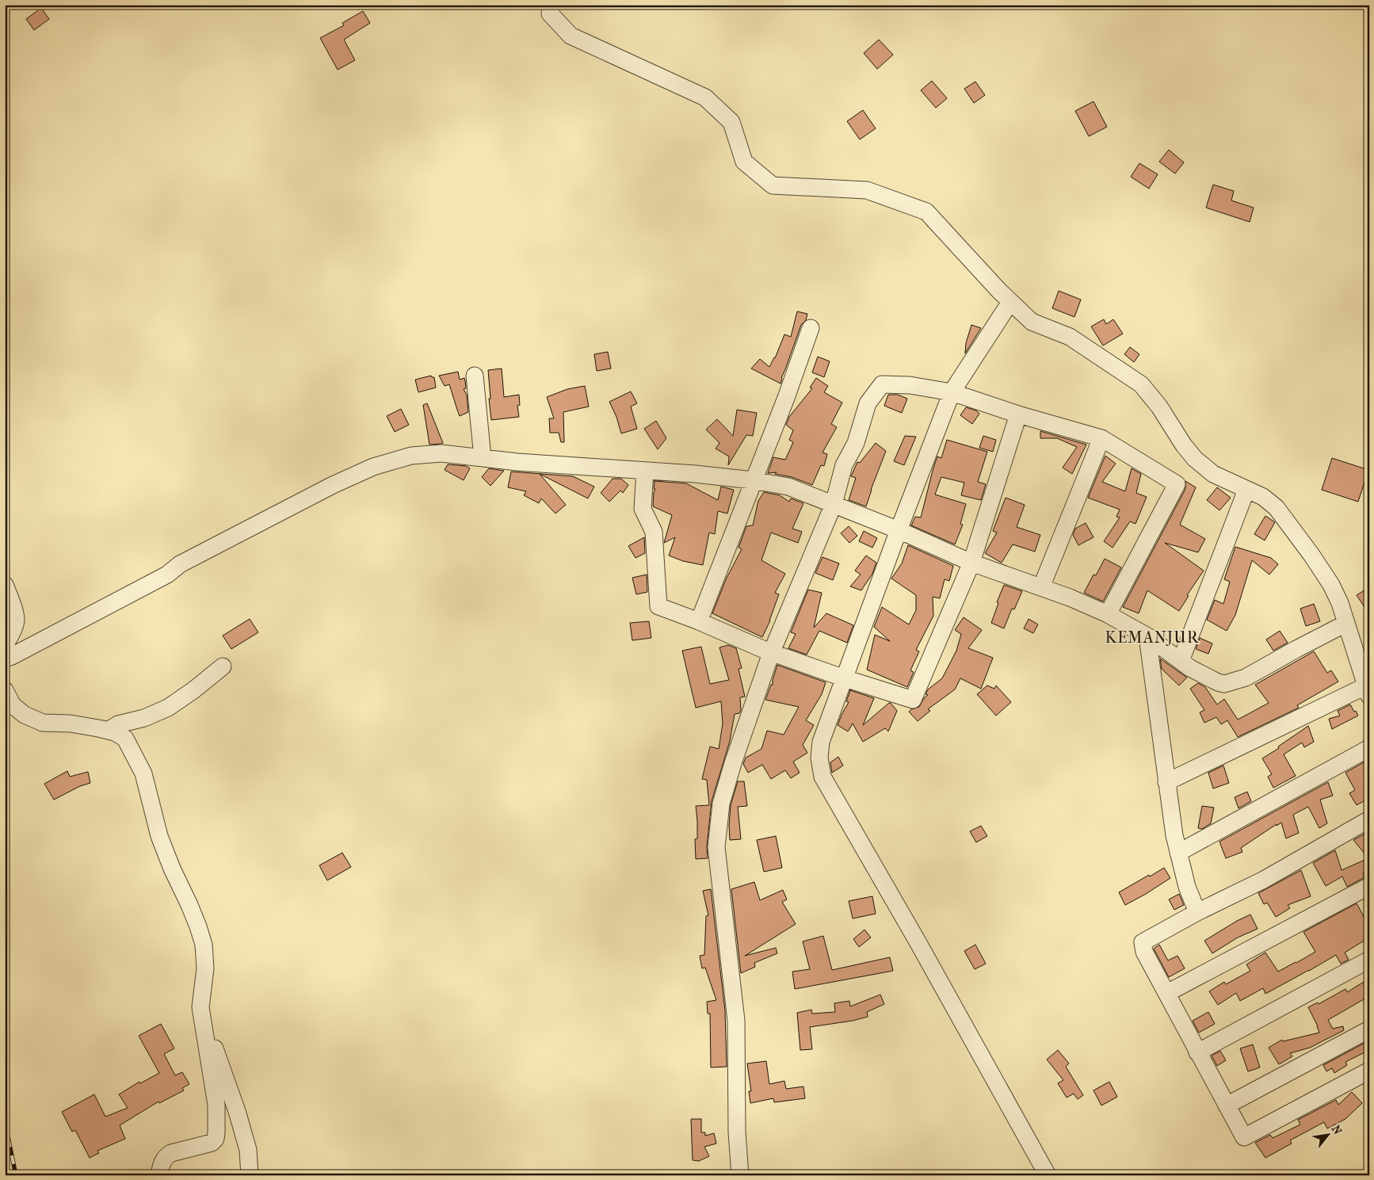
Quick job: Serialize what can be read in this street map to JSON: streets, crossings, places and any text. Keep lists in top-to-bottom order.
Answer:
{
  "districts": ["KEMANJUR"],
  "north": "top right"
}
